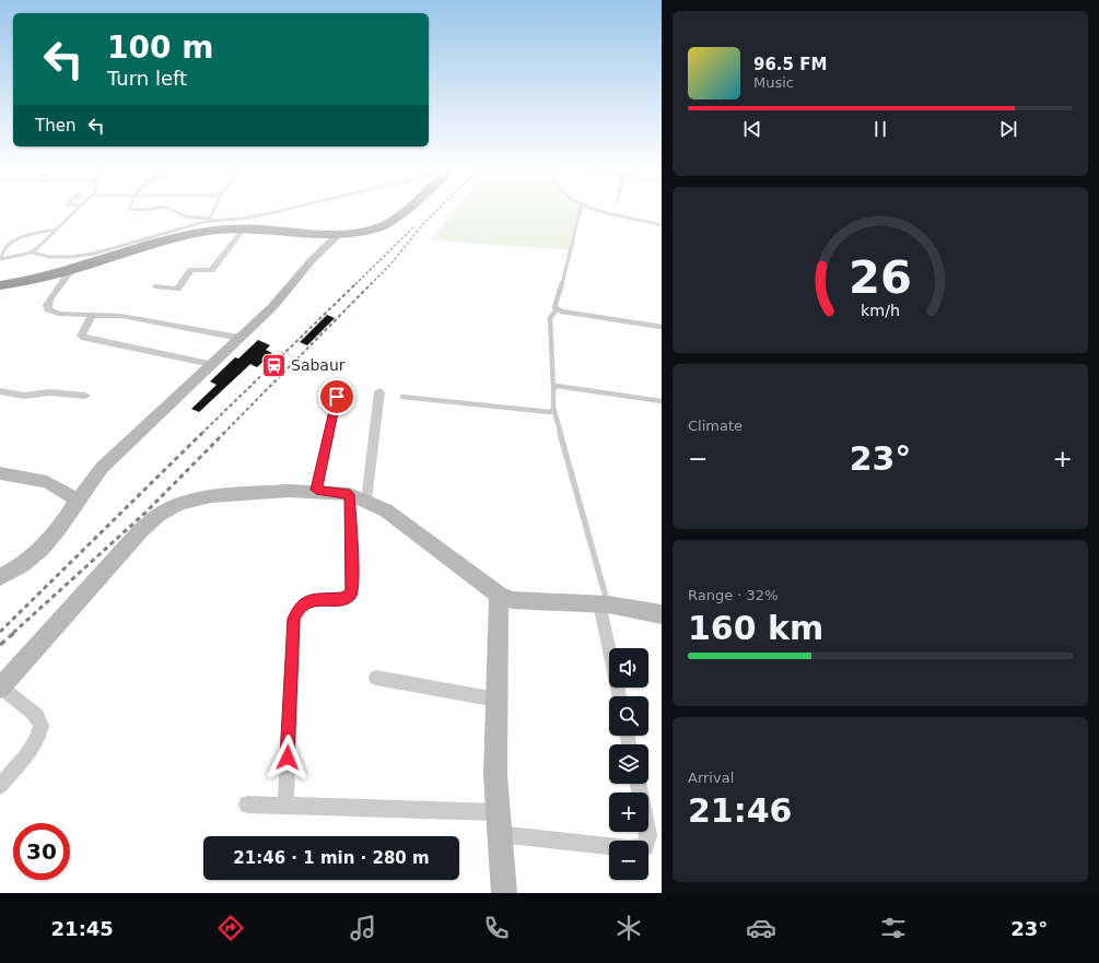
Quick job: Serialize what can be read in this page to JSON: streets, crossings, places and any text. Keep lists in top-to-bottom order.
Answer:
{
  "places": {
    "station": ["Sabaur"]
  },
  "page": {
    "turn": ["100 m", "Turn left"],
    "song": ["96.5 FM", "Music"],
    "then": "Then",
    "tile": [
      "Climate",
      ["Range · 32%", "160 km"],
      ["Arrival", "21:46"]
    ],
    "heat": ["−", "23°", "+"],
    "map_buttons": ["+", "−"],
    "limit": "30",
    "trip": "21:46 · 1 min · 280 m",
    "tabs": ["21:45", "23°"],
    "gauge": ["26", "km/h"]
  }
}
